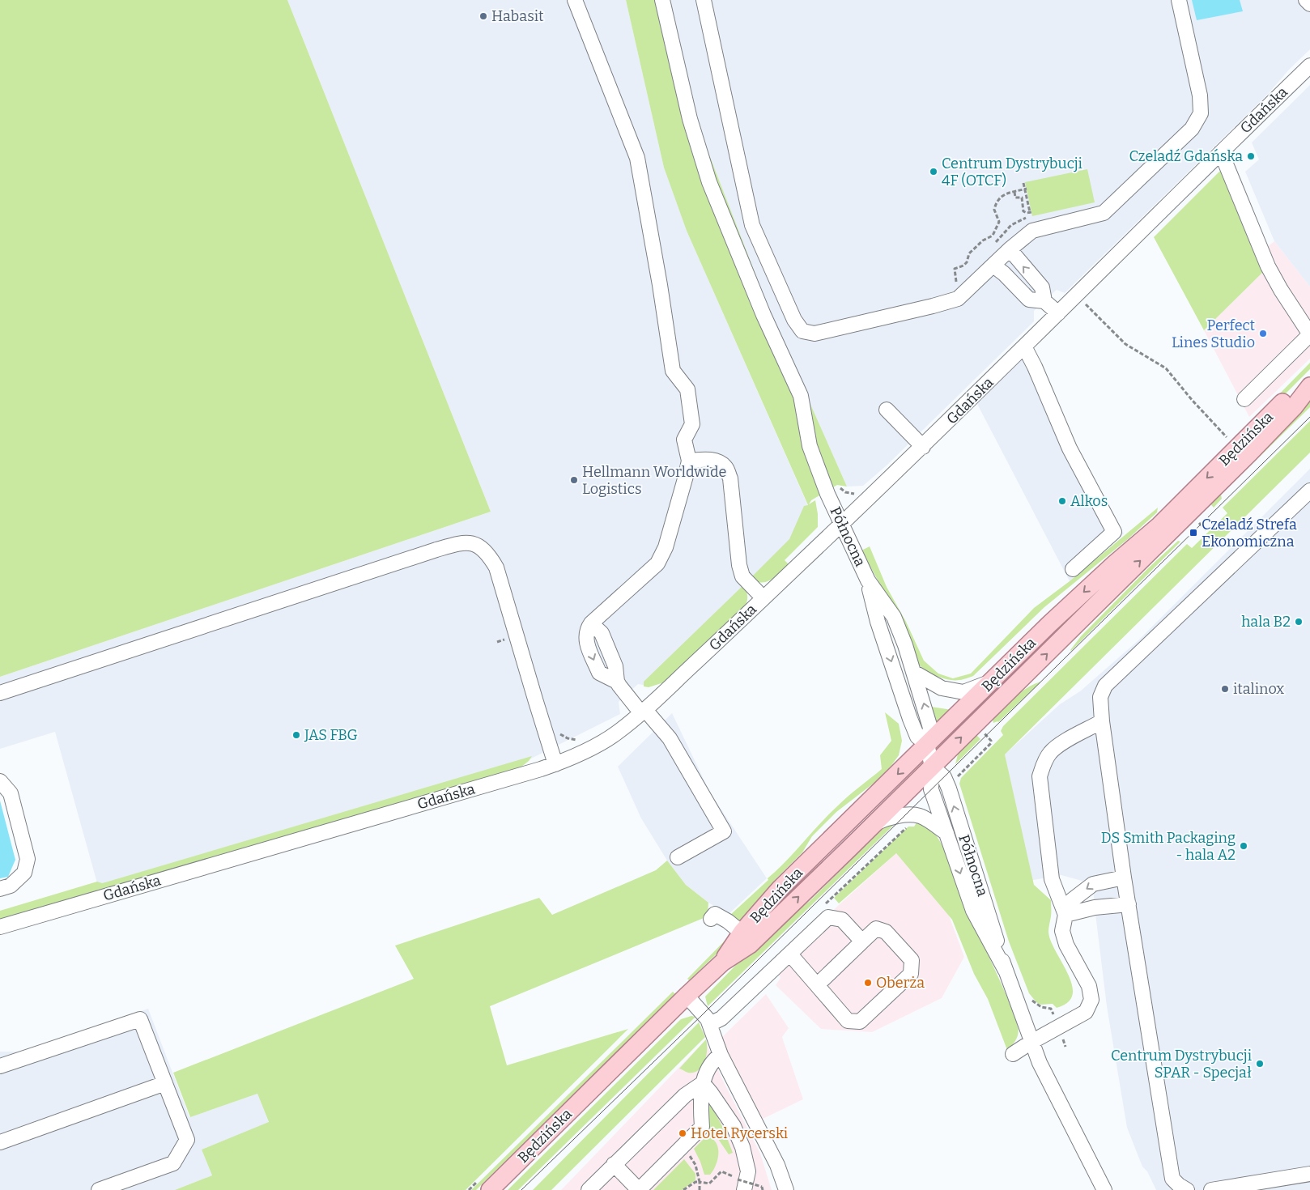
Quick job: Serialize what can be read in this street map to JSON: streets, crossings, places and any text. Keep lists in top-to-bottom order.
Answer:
{
  "streets": {
    "main road": ["Będzińska"],
    "street": ["Gdańska", "Północna"]
  },
  "crossings": [
    ["Gdańska", "Północna"],
    ["Będzińska", "Północna"]
  ],
  "places": {
    "other": [
      "Habasit",
      "Czeladź Gdańska",
      "Centrum Dystrybucji 4F (OTCF)",
      "Perfect Lines Studio",
      "Hellmann Worldwide Logistics",
      "Alkos",
      "hala B2",
      "italinox",
      "JAS FBG",
      "DS Smith Packaging - hala A2",
      "Oberża",
      "Centrum Dystrybucji SPAR - Specjał",
      "Hotel Rycerski"
    ],
    "transit": ["Czeladź Strefa Ekonomiczna"]
  }
}
